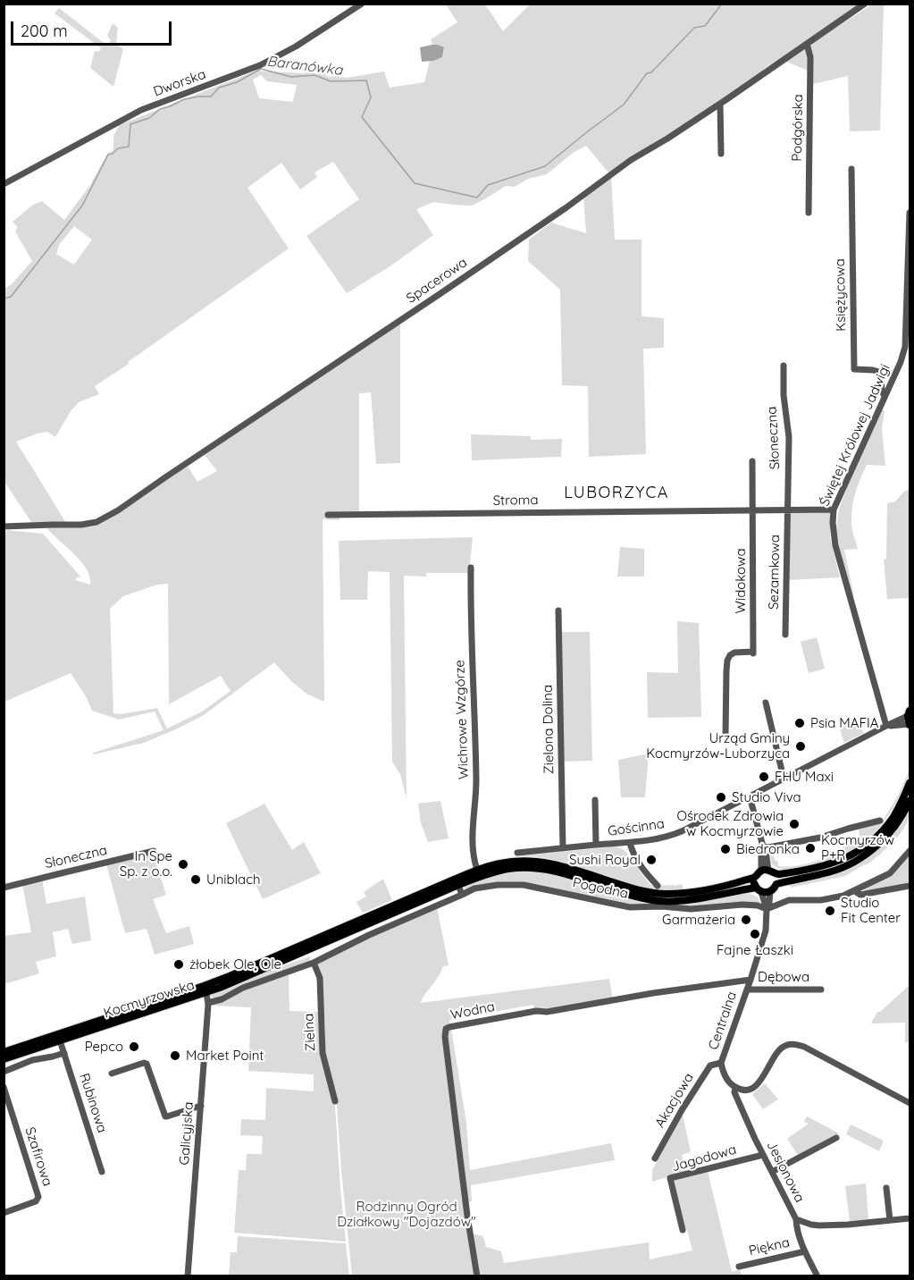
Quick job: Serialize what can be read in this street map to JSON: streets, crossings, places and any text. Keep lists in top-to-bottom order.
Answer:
{
  "streets": {
    "main road": ["Kocmyrzowska"],
    "street": [
      "Dworska",
      "Podgórska",
      "Spacerowa",
      "Księżycowa",
      "Świętej Królowej Jadwigi",
      "Słoneczna",
      "Stroma",
      "Sezamkowa",
      "Widokowa",
      "Wichrowe Wzgórze",
      "Zielona Dolina",
      "Gościnna",
      "Pogodna",
      "Dębowa",
      "Wodna",
      "Centralna",
      "Zielna",
      "Akacjowa",
      "Rubinowa",
      "Galicyjska",
      "Szafirowa",
      "Jagodowa",
      "Jesionowa",
      "Piękna"
    ]
  },
  "crossings": [
    ["Podgórska", "Spacerowa"],
    ["Księżycowa", "Świętej Królowej Jadwigi"],
    ["Świętej Królowej Jadwigi", "Stroma"],
    ["Świętej Królowej Jadwigi", "Gościnna"],
    ["Słoneczna", "Stroma"],
    ["Słoneczna", "Sezamkowa"],
    ["Stroma", "Sezamkowa"],
    ["Stroma", "Widokowa"],
    ["Zielona Dolina", "Gościnna"],
    ["Pogodna", "Centralna"],
    ["Pogodna", "Zielna"],
    ["Pogodna", "Galicyjska"],
    ["Dębowa", "Centralna"],
    ["Kocmyrzowska", "Rubinowa"],
    ["Kocmyrzowska", "Galicyjska"],
    ["Wodna", "Centralna"],
    ["Centralna", "Akacjowa"],
    ["Centralna", "Jesionowa"],
    ["Jagodowa", "Jesionowa"]
  ],
  "districts": ["LUBORZYCA"],
  "water": ["Baranówka"],
  "parks": ["Rodzinny Ogród Działkowy \"Dojazdów\""],
  "places": [
    "Psia MAFIA",
    "Urząd Gminy Kocmyrzów-Luborzyca",
    "FHU Maxi",
    "Studio Viva",
    "Ośrodek Zdrowia w Kocmyrzowie",
    "Kocmyrzów P+R",
    "Biedronka",
    "Sushi Royal",
    "In Spe Sp. z o.o.",
    "Uniblach",
    "Studio Fit Center",
    "Garmażeria",
    "Fajne Łaszki",
    "żłobek Ole, Ole",
    "Pepco",
    "Market Point"
  ],
  "scale_bar": "200 m"
}
